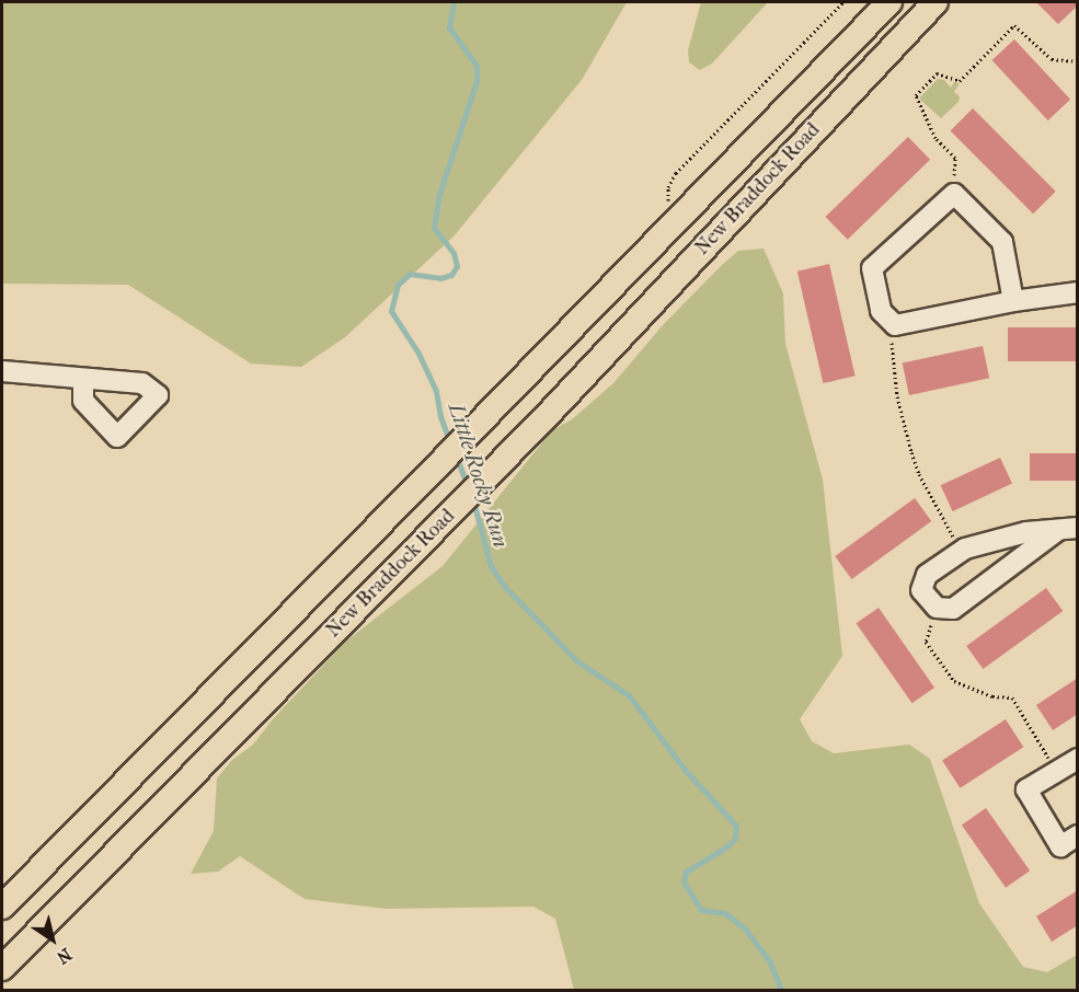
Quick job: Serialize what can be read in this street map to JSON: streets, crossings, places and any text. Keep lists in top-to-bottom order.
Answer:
{
  "streets": {
    "main road": ["New Braddock Road"]
  },
  "water": ["Little Rocky Run"],
  "north": "bottom right"
}
